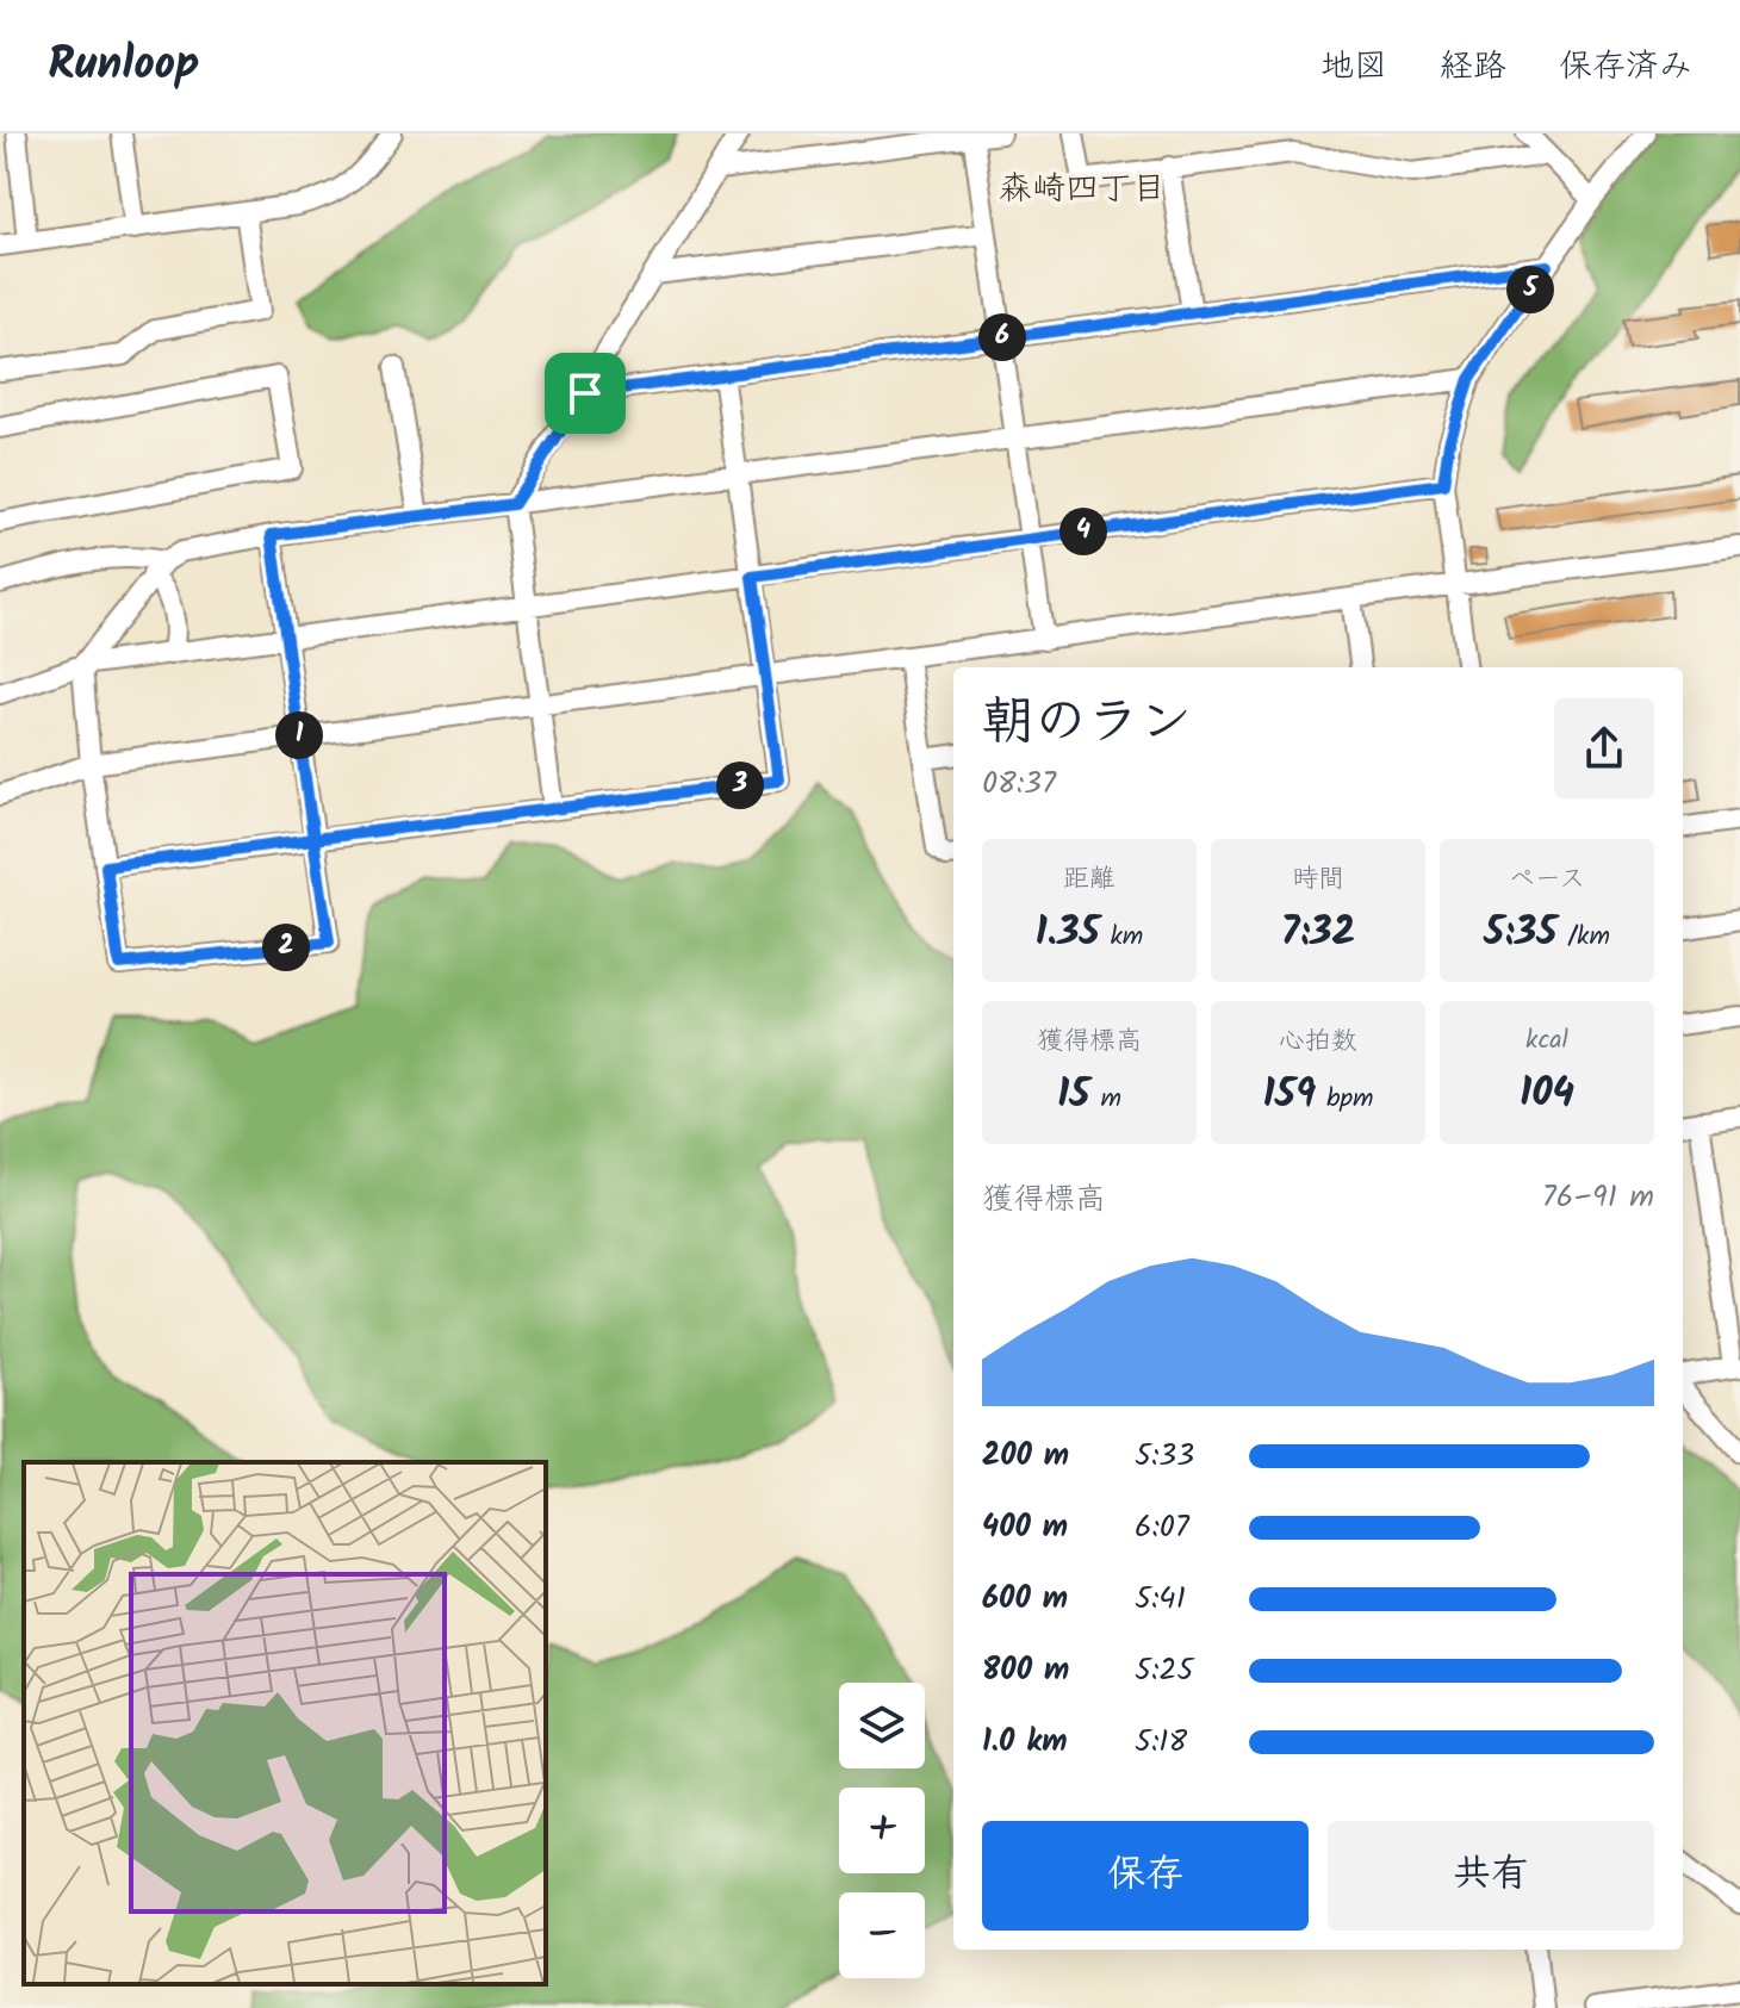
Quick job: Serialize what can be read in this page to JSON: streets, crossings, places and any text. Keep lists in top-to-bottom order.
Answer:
{
  "districts": ["森崎四丁目"],
  "page": {
    "header": "Runloop",
    "nav": ["地図", "経路", "保存済み"],
    "pins": [
      "5",
      "6",
      "4",
      "1",
      "3",
      "2"
    ],
    "heading": ["朝のラン", "08:37"],
    "stats": [
      ["距離", "1.35 km"],
      ["時間", "7:32"],
      ["ペース", "5:35 /km"],
      ["獲得標高", "15 m"],
      ["心拍数", "159 bpm"],
      ["kcal", "104"]
    ],
    "chart": ["獲得標高", "76–91 m"],
    "list": [
      {
        "name": "200 m",
        "note": "5:33"
      },
      {
        "name": "400 m",
        "note": "6:07"
      },
      {
        "name": "600 m",
        "note": "5:41"
      },
      {
        "name": "800 m",
        "note": "5:25"
      },
      {
        "name": "1.0 km",
        "note": "5:18"
      }
    ],
    "map_buttons": ["+", "−"],
    "buttons": ["保存", "共有"]
  }
}
